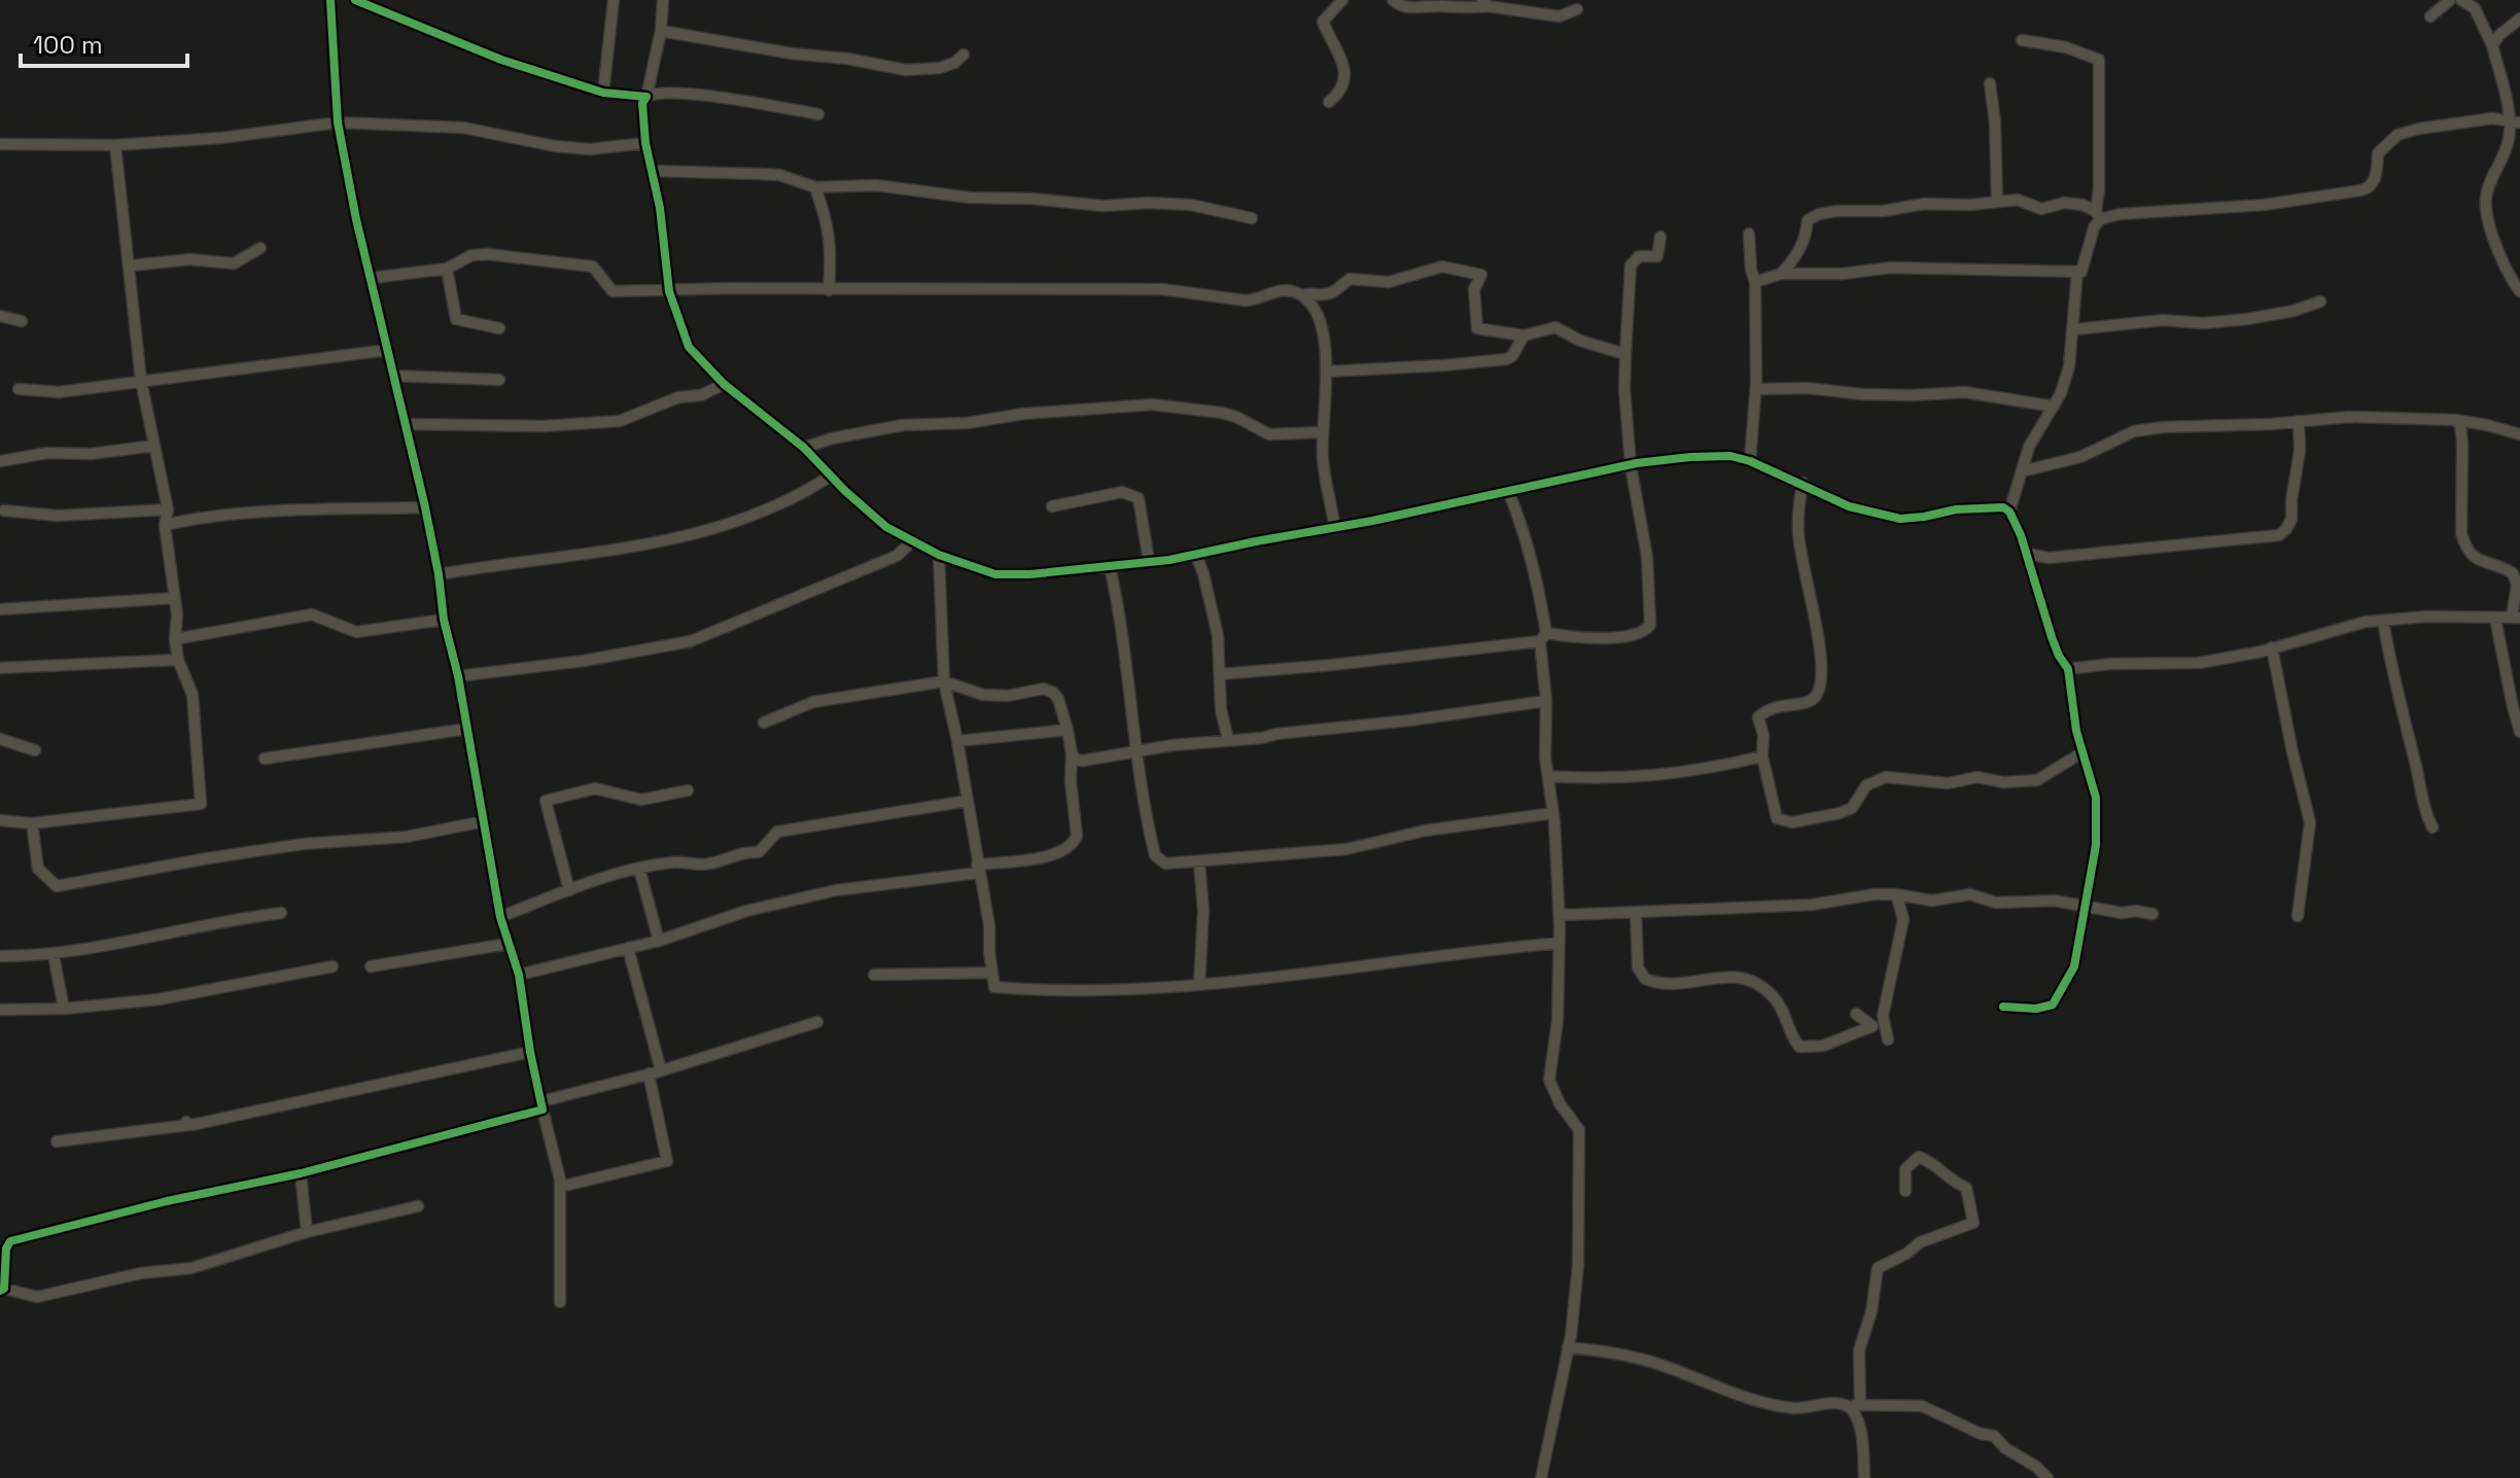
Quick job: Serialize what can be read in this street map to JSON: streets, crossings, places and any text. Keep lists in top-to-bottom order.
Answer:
{
  "scale_bar": "100 m"
}
